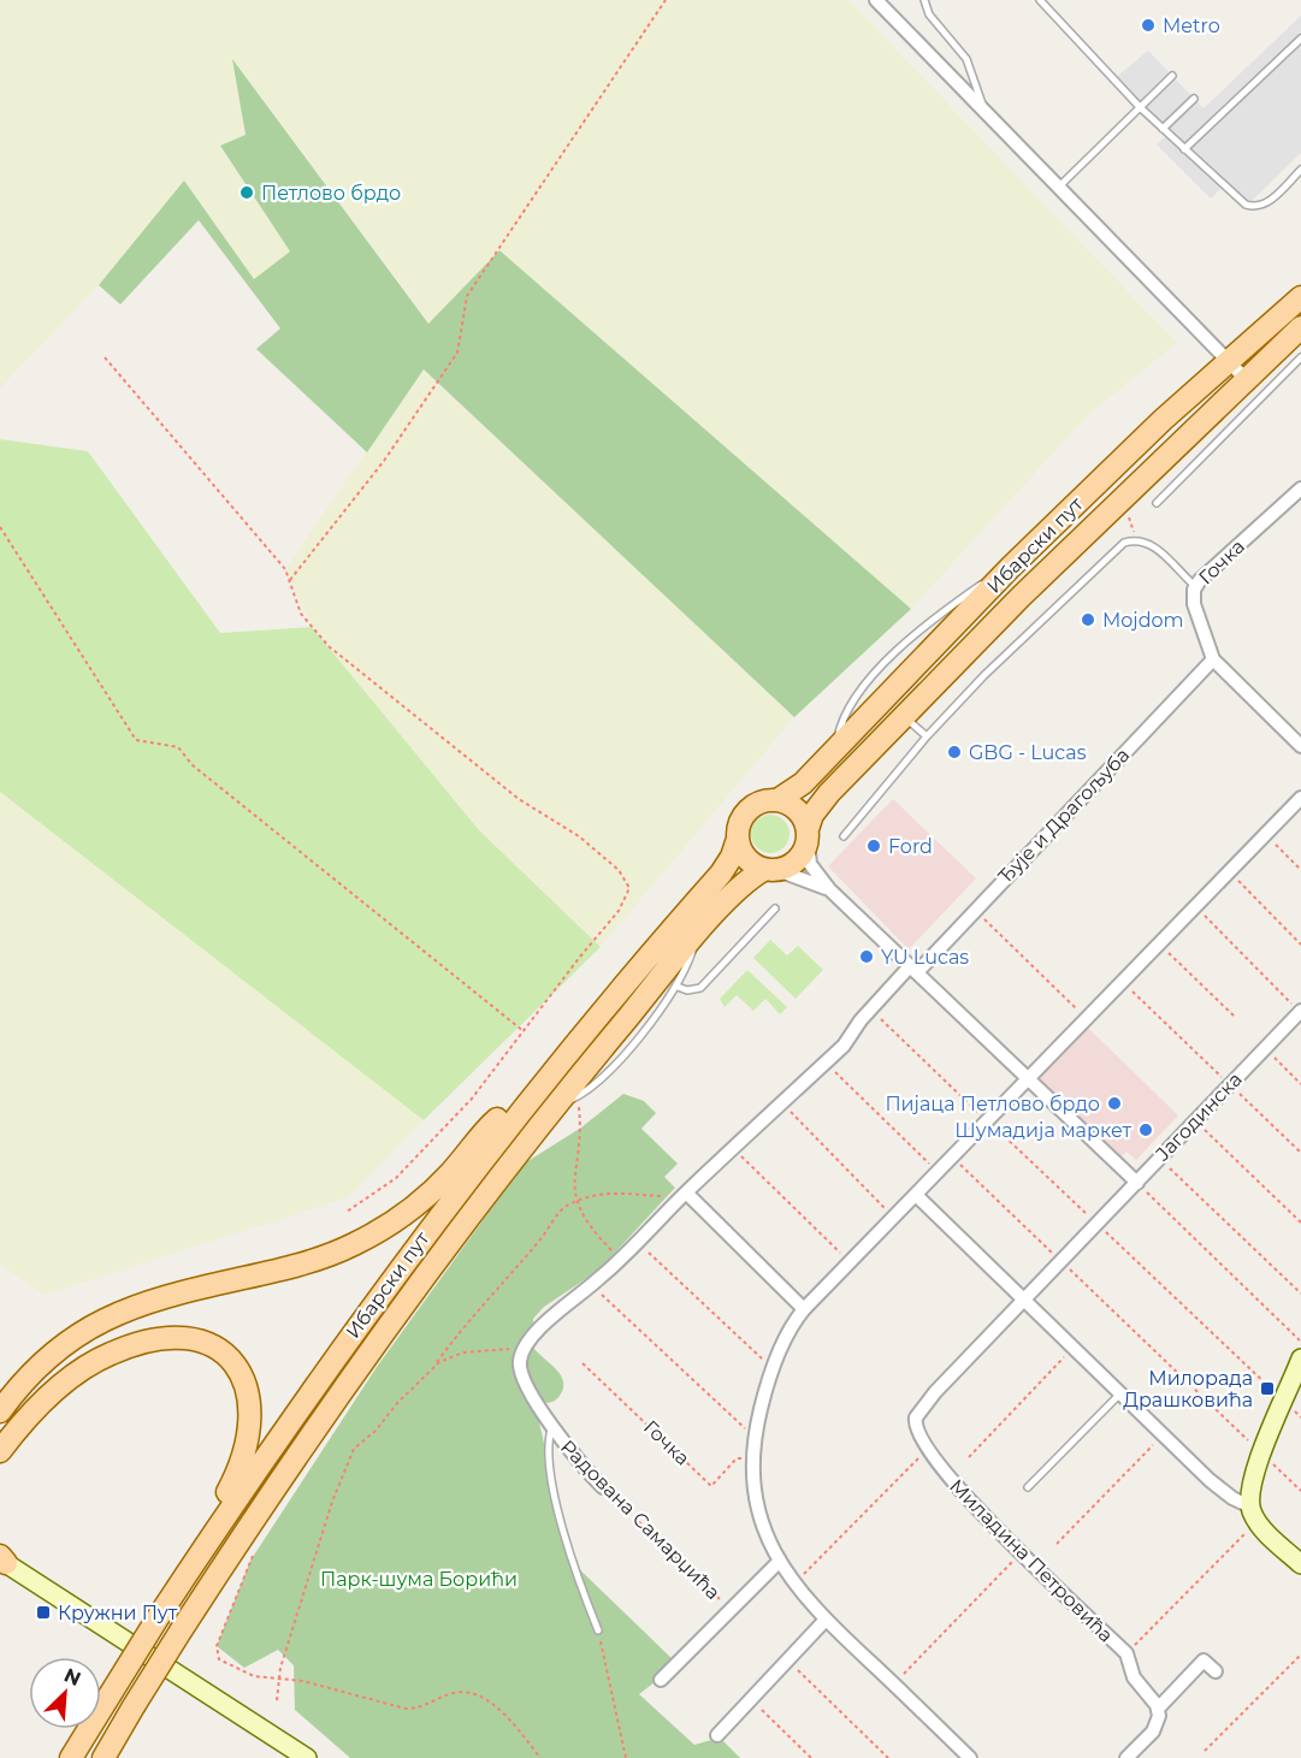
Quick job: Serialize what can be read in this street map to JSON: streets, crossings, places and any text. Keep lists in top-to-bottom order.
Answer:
{
  "streets": {
    "main road": ["Ибарски пут"],
    "street": [
      "Гочка",
      "Ђује и Драгољуба",
      "Јагодинска",
      "Радована Самарџића",
      "Миладина Петровића"
    ]
  },
  "crossings": [
    ["Гочка", "Ђује и Драгољуба"],
    ["Ђује и Драгољуба", "Радована Самарџића"],
    ["Јагодинска", "Миладина Петровића"]
  ],
  "parks": ["Парк-шума Борићи"],
  "places": {
    "other": [
      "Metro",
      "Петлово брдо",
      "Mojdom",
      "GBG - Lucas",
      "Ford",
      "YU Lucas",
      "Пијаца Петлово брдо",
      "Шумадија маркет"
    ],
    "transit": ["Милорада Драшковића", "Кружни Пут"]
  },
  "north": "top right"
}
